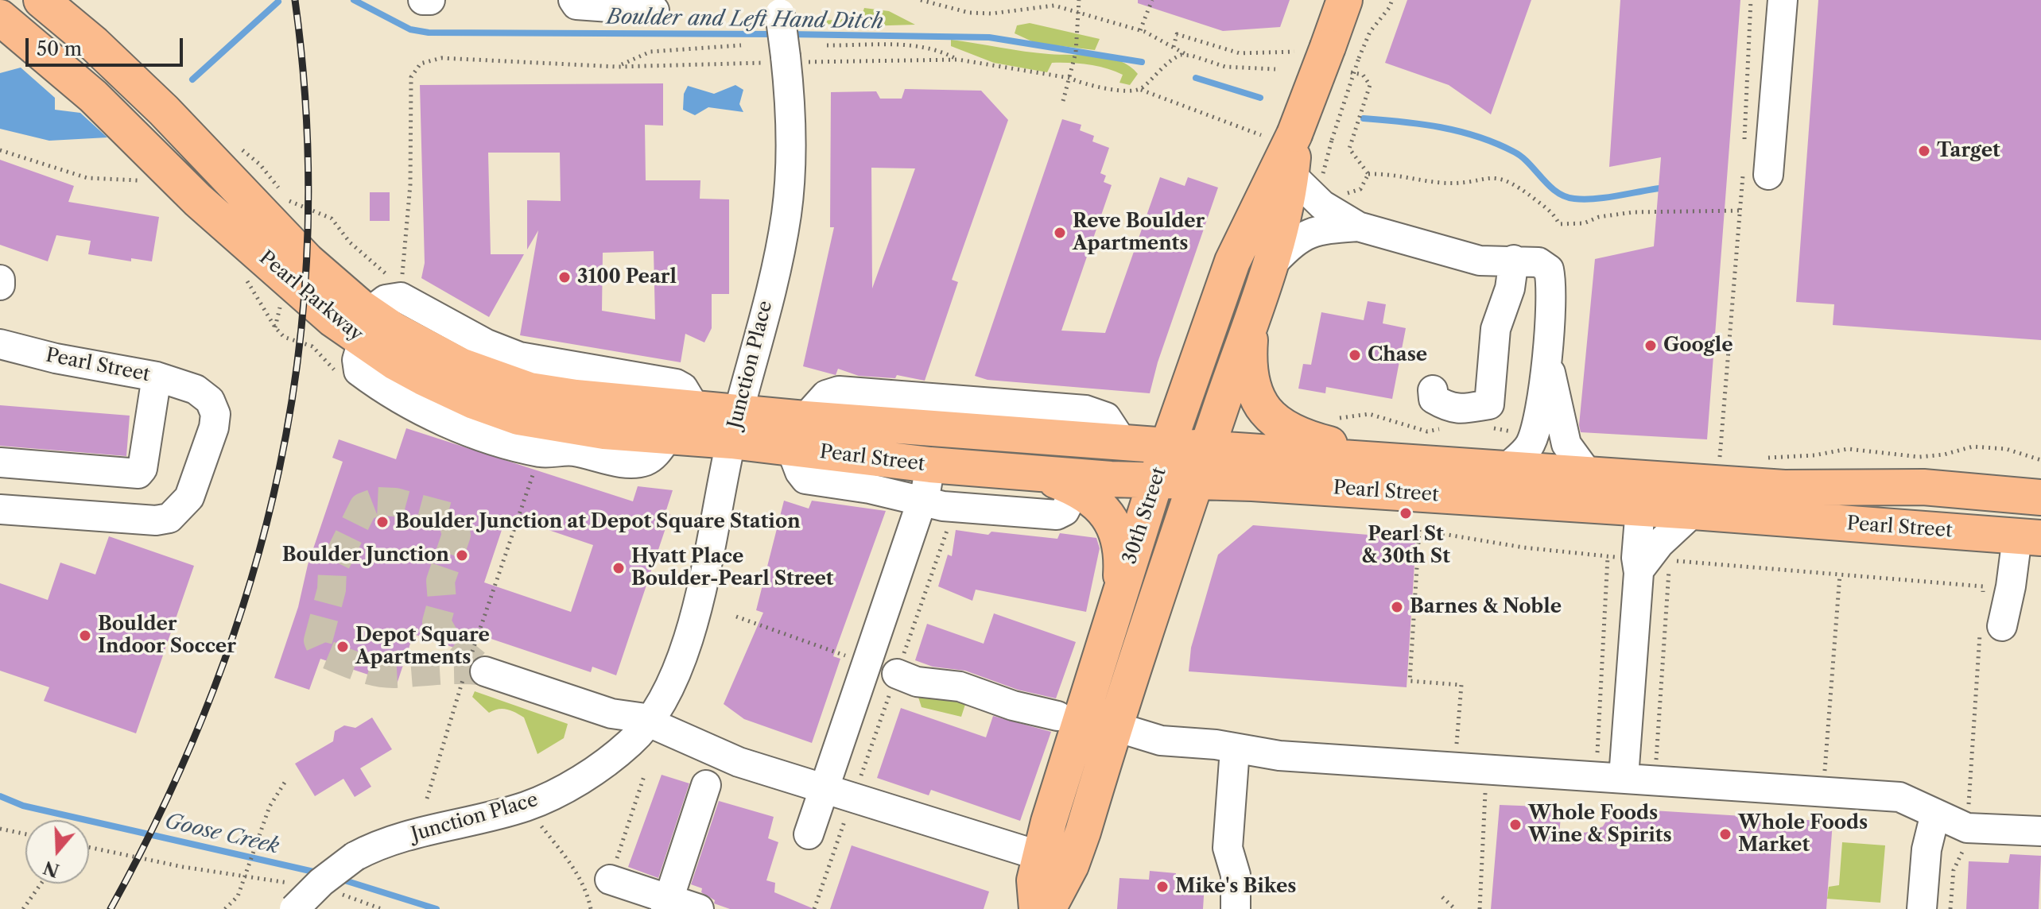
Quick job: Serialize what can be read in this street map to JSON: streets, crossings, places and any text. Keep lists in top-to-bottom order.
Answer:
{
  "streets": {
    "main road": ["Pearl Parkway", "Pearl Street", "30th Street"],
    "street": ["Junction Place"]
  },
  "crossings": [
    ["Pearl Parkway", "Junction Place"],
    ["Pearl Parkway", "Pearl Street"],
    ["Junction Place", "Pearl Street"],
    ["Pearl Street", "30th Street"]
  ],
  "water": ["Boulder and Left Hand Ditch", "Goose Creek"],
  "places": [
    "Target",
    "Reve Boulder Apartments",
    "3100 Pearl",
    "Google",
    "Chase",
    "Pearl St & 30th St",
    "Boulder Junction at Depot Square Station",
    "Boulder Junction",
    "Hyatt Place Boulder-Pearl Street",
    "Barnes & Noble",
    "Boulder Indoor Soccer",
    "Depot Square Apartments",
    "Whole Foods Wine & Spirits",
    "Whole Foods Market",
    "Mike's Bikes"
  ],
  "scale_bar": "50 m",
  "north": "bottom"
}
